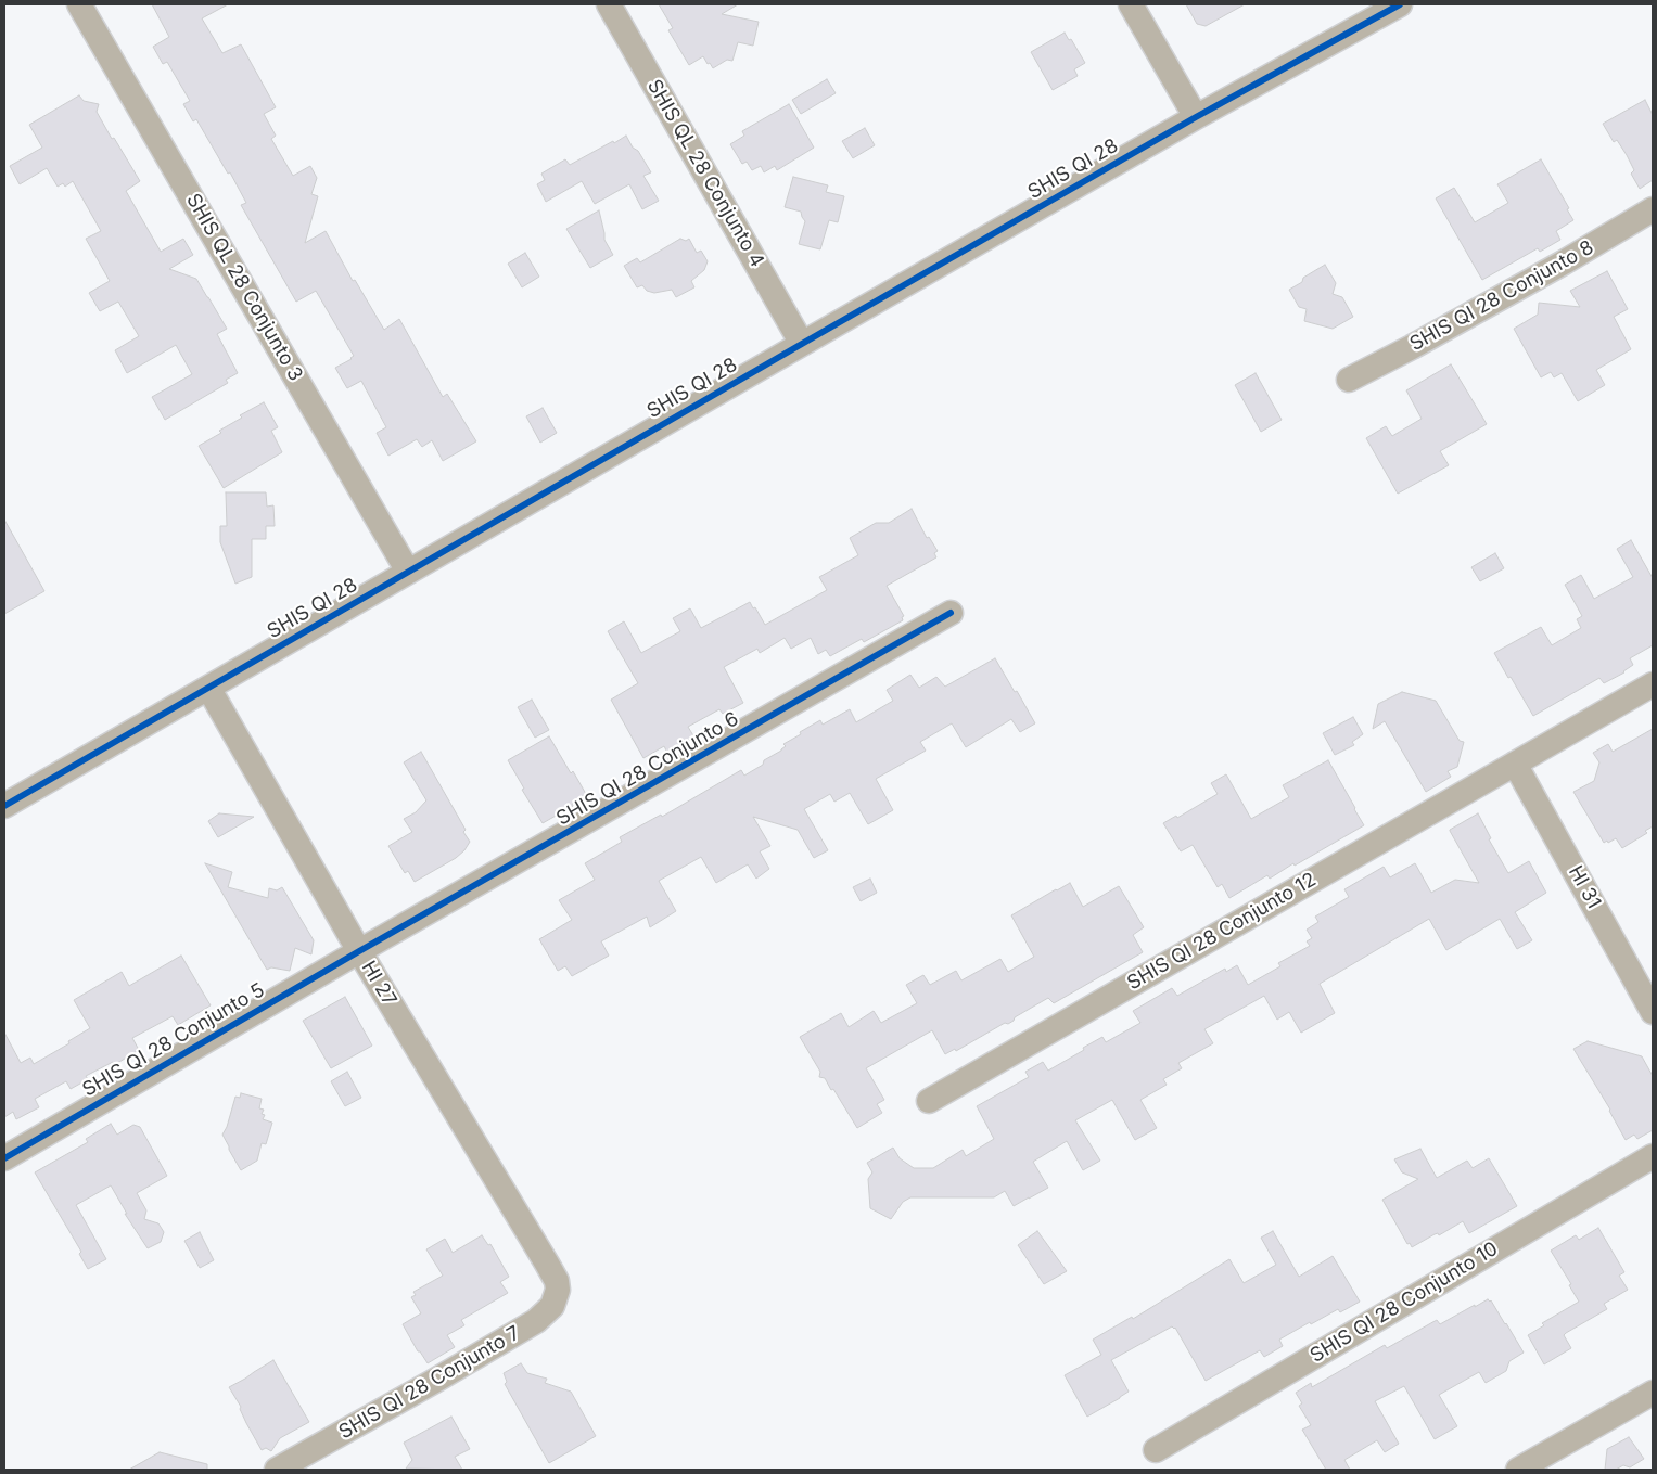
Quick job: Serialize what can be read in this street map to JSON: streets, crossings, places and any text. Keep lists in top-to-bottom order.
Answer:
{
  "streets": {
    "street": [
      "SHIS QI 28",
      "SHIS QL 28 Conjunto 4",
      "SHIS QL 28 Conjunto 3",
      "SHIS QI 28 Conjunto 8",
      "SHIS QI 28 Conjunto 6",
      "HI 31",
      "SHIS QI 28 Conjunto 12",
      "HI 27",
      "SHIS QI 28 Conjunto 5",
      "SHIS QI 28 Conjunto 10",
      "SHIS QI 28 Conjunto 7"
    ]
  },
  "crossings": [
    ["SHIS QI 28", "SHIS QL 28 Conjunto 4"],
    ["SHIS QI 28", "SHIS QL 28 Conjunto 3"],
    ["SHIS QI 28", "HI 27"],
    ["SHIS QI 28 Conjunto 6", "HI 27"],
    ["SHIS QI 28 Conjunto 6", "SHIS QI 28 Conjunto 5"],
    ["HI 31", "SHIS QI 28 Conjunto 12"],
    ["HI 27", "SHIS QI 28 Conjunto 5"],
    ["HI 27", "SHIS QI 28 Conjunto 7"]
  ]
}
